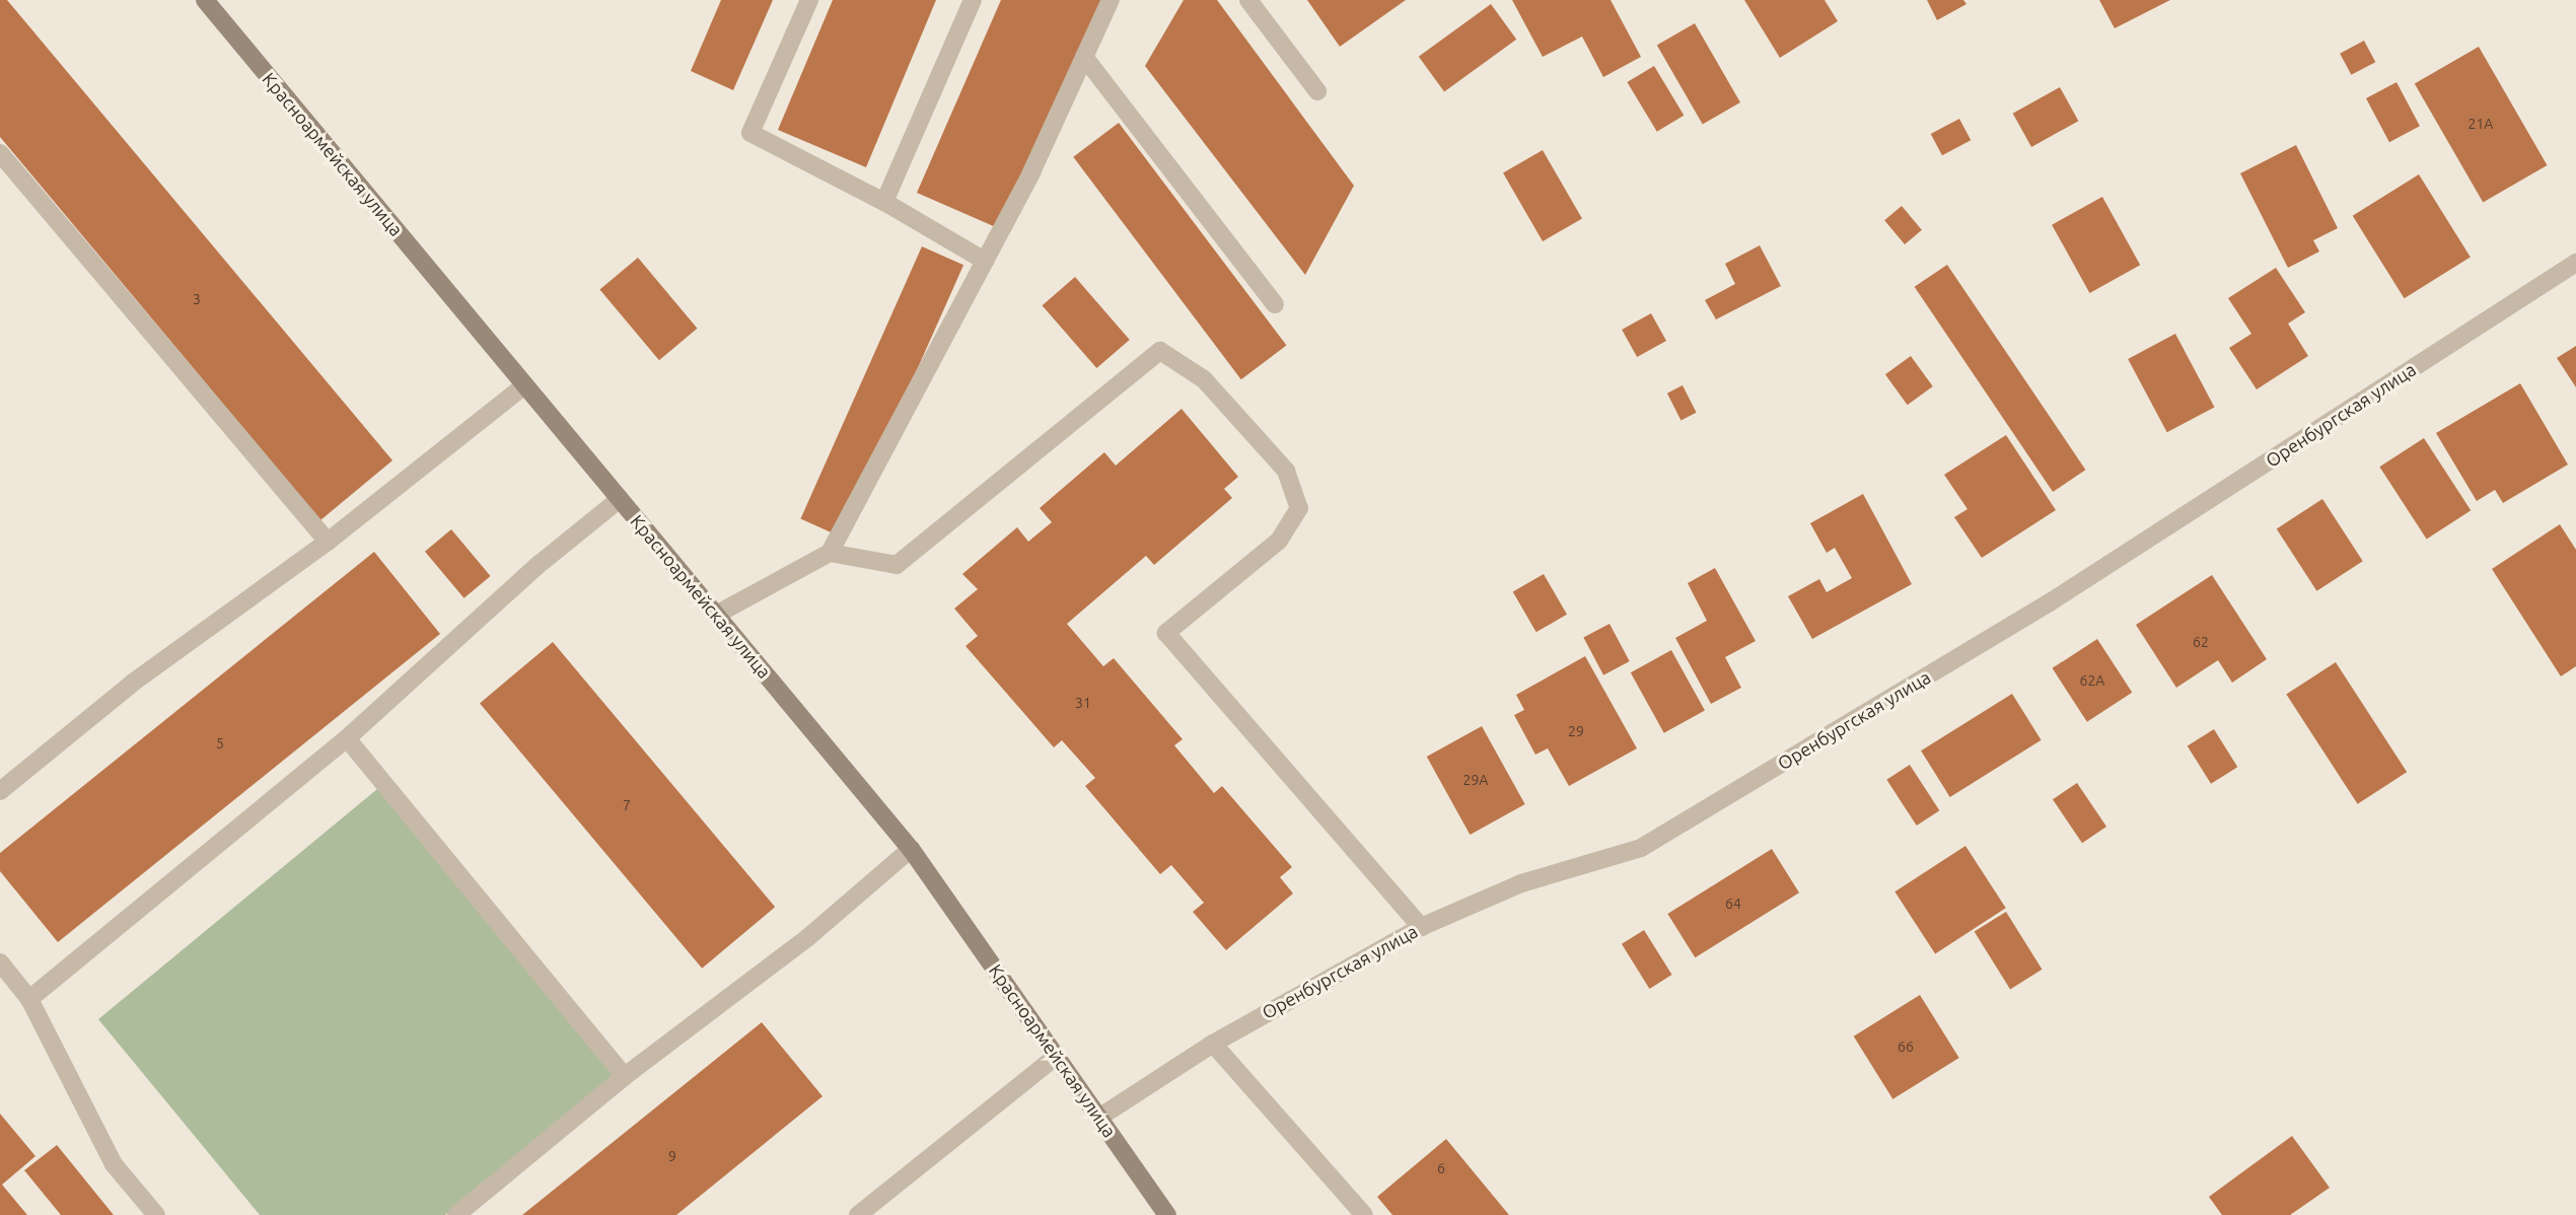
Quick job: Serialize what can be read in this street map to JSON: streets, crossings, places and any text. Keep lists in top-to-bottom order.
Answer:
{
  "streets": {
    "street": ["Красноармейская улица", "Оренбургская улица"]
  },
  "crossings": [
    ["Красноармейская улица", "Оренбургская улица"]
  ],
  "house_numbers": [
    "21А",
    "3",
    "62",
    "62А",
    "31",
    "29",
    "5",
    "29А",
    "7",
    "64",
    "66",
    "9",
    "6"
  ]
}
